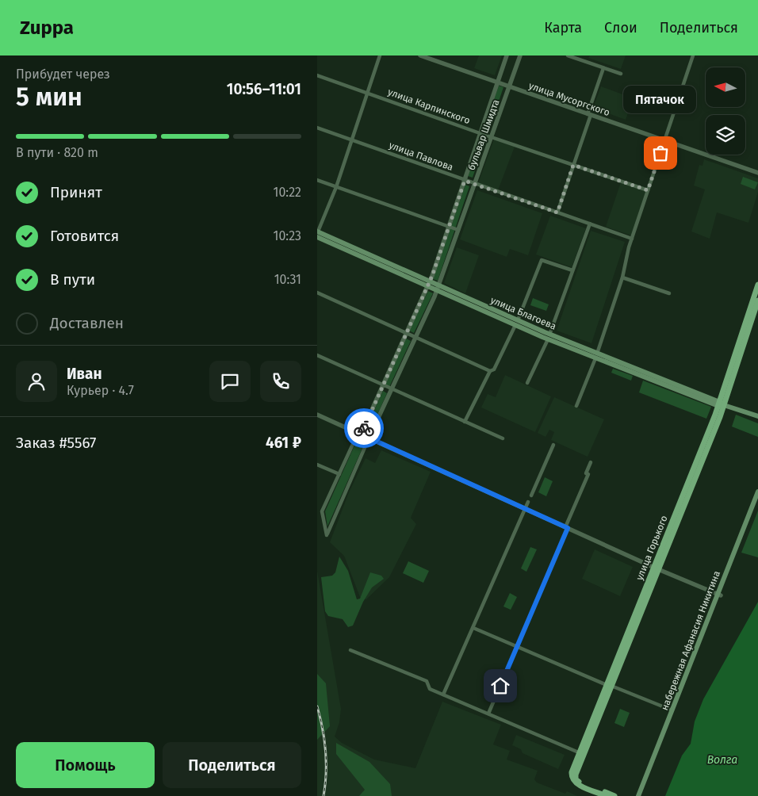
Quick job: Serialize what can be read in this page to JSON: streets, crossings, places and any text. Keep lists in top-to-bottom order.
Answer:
{
  "streets": {
    "main road": ["улица Благоева", "улица Горького", "набережная Афанасия Никитина"],
    "street": [
      "улица Мусоргского",
      "улица Карпинского",
      "бульвар Шмидта",
      "улица Павлова"
    ]
  },
  "crossings": [
    ["улица Мусоргского", "бульвар Шмидта"],
    ["улица Карпинского", "бульвар Шмидта"],
    ["бульвар Шмидта", "улица Павлова"],
    ["бульвар Шмидта", "улица Благоева"],
    ["улица Благоева", "улица Горького"]
  ],
  "water": ["Волга"],
  "places": ["Пятачок"],
  "north": "left",
  "page": {
    "header": "Zuppa",
    "nav": ["Карта", "Слои", "Поделиться"],
    "heading": ["5 мин", "Прибудет через", "10:56–11:01"],
    "panel": [
      "Иван",
      "Курьер · 4.7",
      "Заказ #5567",
      "461 ₽"
    ],
    "bubble": "Пятачок",
    "bar": "В пути · 820 m",
    "list": [
      ["Принят", "10:22"],
      ["Готовится", "10:23"],
      ["В пути", "10:31"],
      "Доставлен"
    ],
    "buttons": ["Помощь", "Поделиться"]
  }
}
